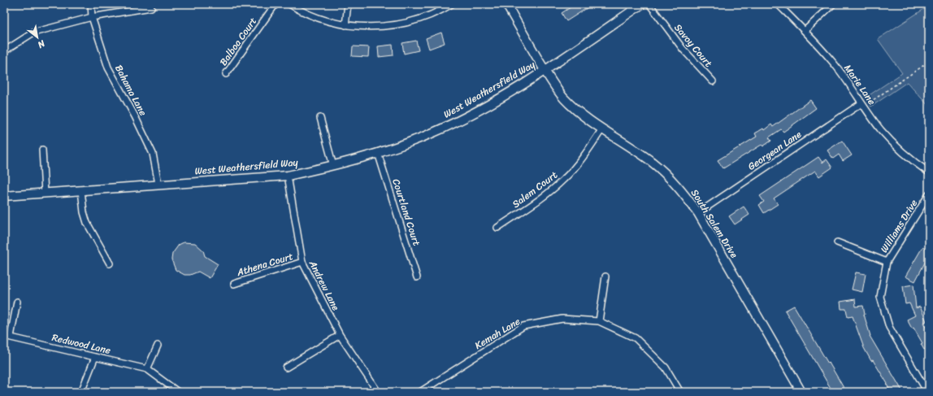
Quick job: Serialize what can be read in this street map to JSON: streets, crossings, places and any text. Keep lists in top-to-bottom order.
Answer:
{
  "streets": {
    "street": [
      "Balboa Court",
      "Savoy Court",
      "Marie Lane",
      "West Weathersfield Way",
      "Bahama Lane",
      "Georgean Lane",
      "Salem Court",
      "Courtland Court",
      "South Salem Drive",
      "Williams Drive",
      "Athena Court",
      "Andrew Lane",
      "Kemah Lane",
      "Redwood Lane"
    ]
  },
  "crossings": [
    ["Marie Lane", "Georgean Lane"],
    ["West Weathersfield Way", "Bahama Lane"],
    ["West Weathersfield Way", "Courtland Court"],
    ["West Weathersfield Way", "South Salem Drive"],
    ["West Weathersfield Way", "Andrew Lane"],
    ["Georgean Lane", "South Salem Drive"],
    ["Salem Court", "South Salem Drive"],
    ["Athena Court", "Andrew Lane"]
  ],
  "north": "bottom right"
}
